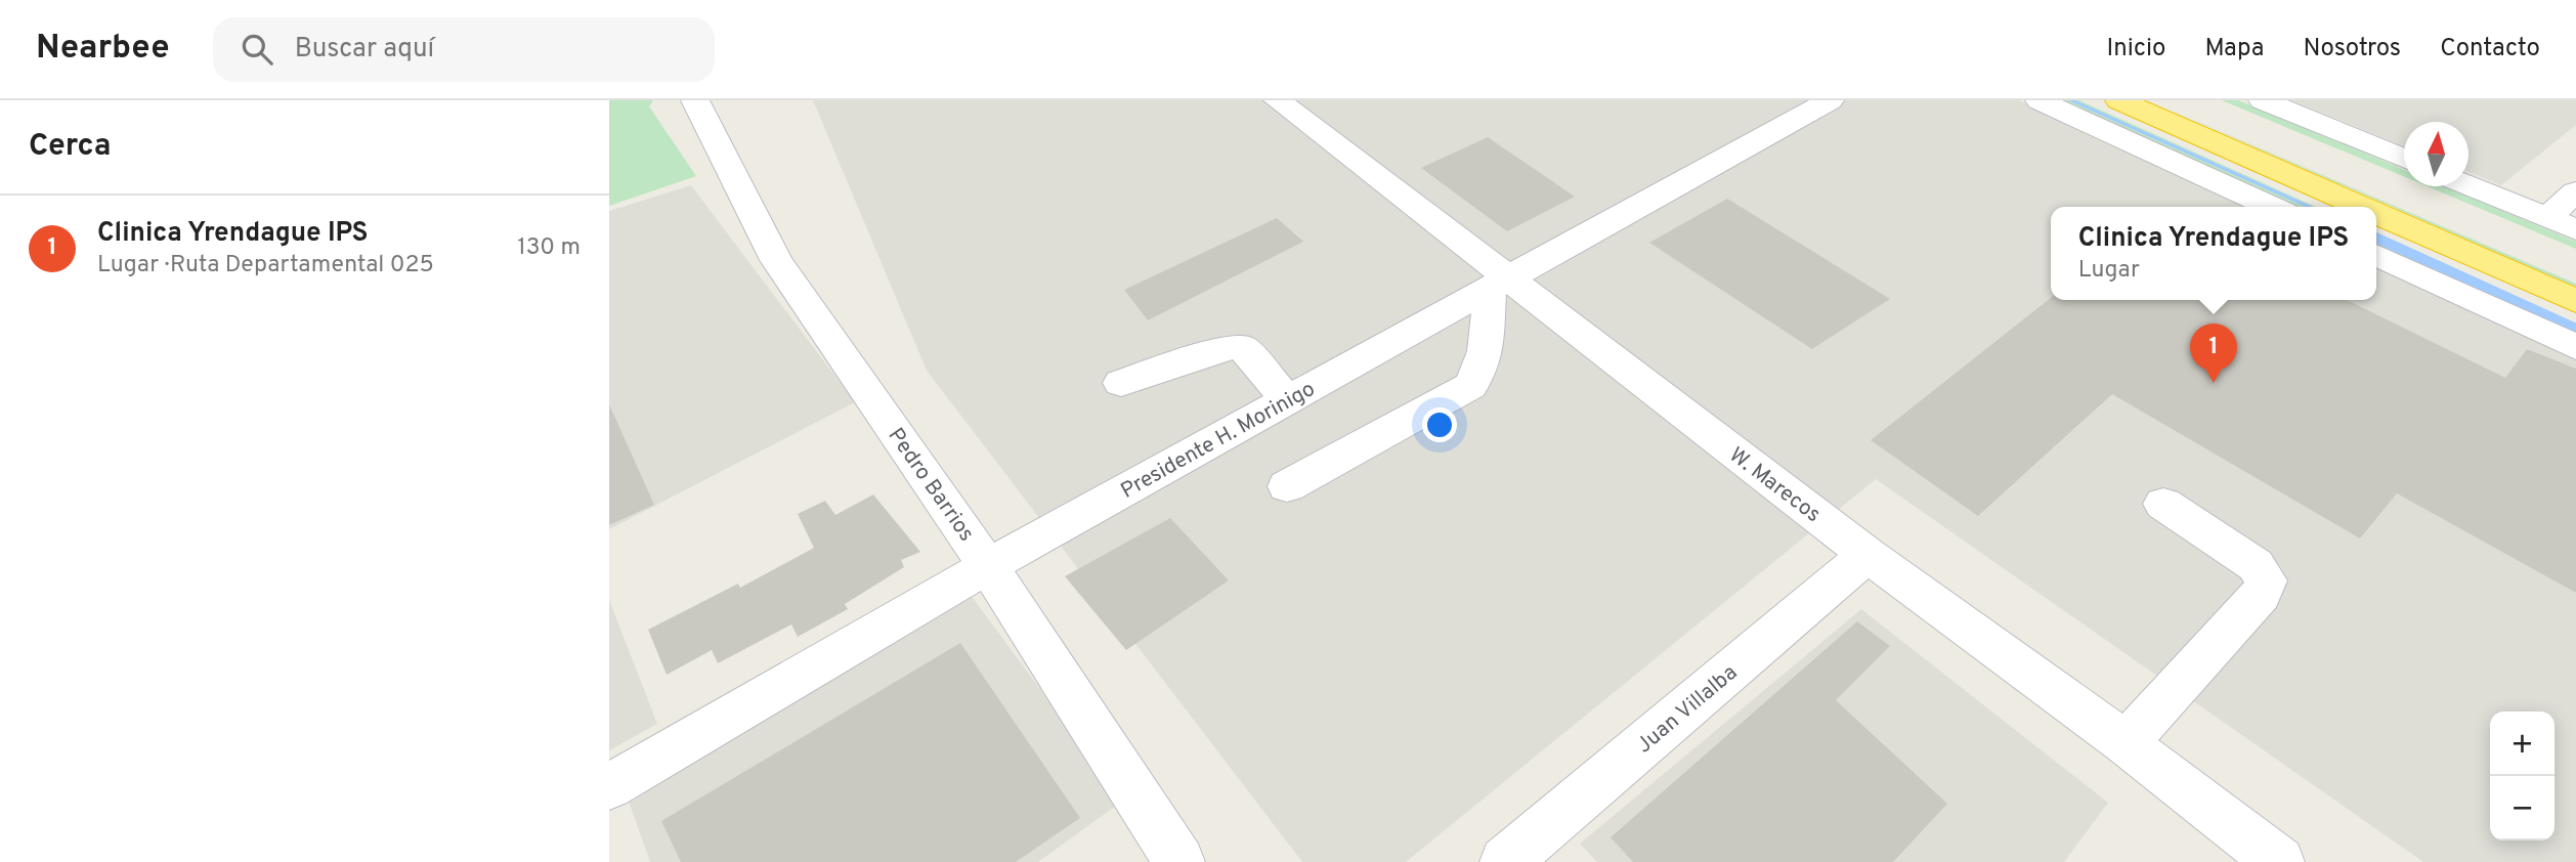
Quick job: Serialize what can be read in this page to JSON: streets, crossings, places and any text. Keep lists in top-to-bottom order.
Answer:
{
  "streets": {
    "street": [
      "Presidente H. Morinigo",
      "Pedro Barrios",
      "W. Marecos",
      "Juan Villalba"
    ]
  },
  "crossings": [
    ["Presidente H. Morinigo", "Pedro Barrios"],
    ["Presidente H. Morinigo", "W. Marecos"],
    ["W. Marecos", "Juan Villalba"]
  ],
  "north": "top",
  "page": {
    "header": "Nearbee",
    "search": "Buscar aquí",
    "nav": [
      "Inicio",
      "Mapa",
      "Nosotros",
      "Contacto"
    ],
    "heading": "Cerca",
    "list": [
      {
        "mark": "1",
        "name": "Clinica Yrendague IPS",
        "note": "Lugar · Ruta Departamental 025",
        "value": "130 m"
      }
    ],
    "popup": ["Clinica Yrendague IPS", "Lugar"],
    "pins": "1",
    "map_buttons": ["+", "−"]
  }
}
